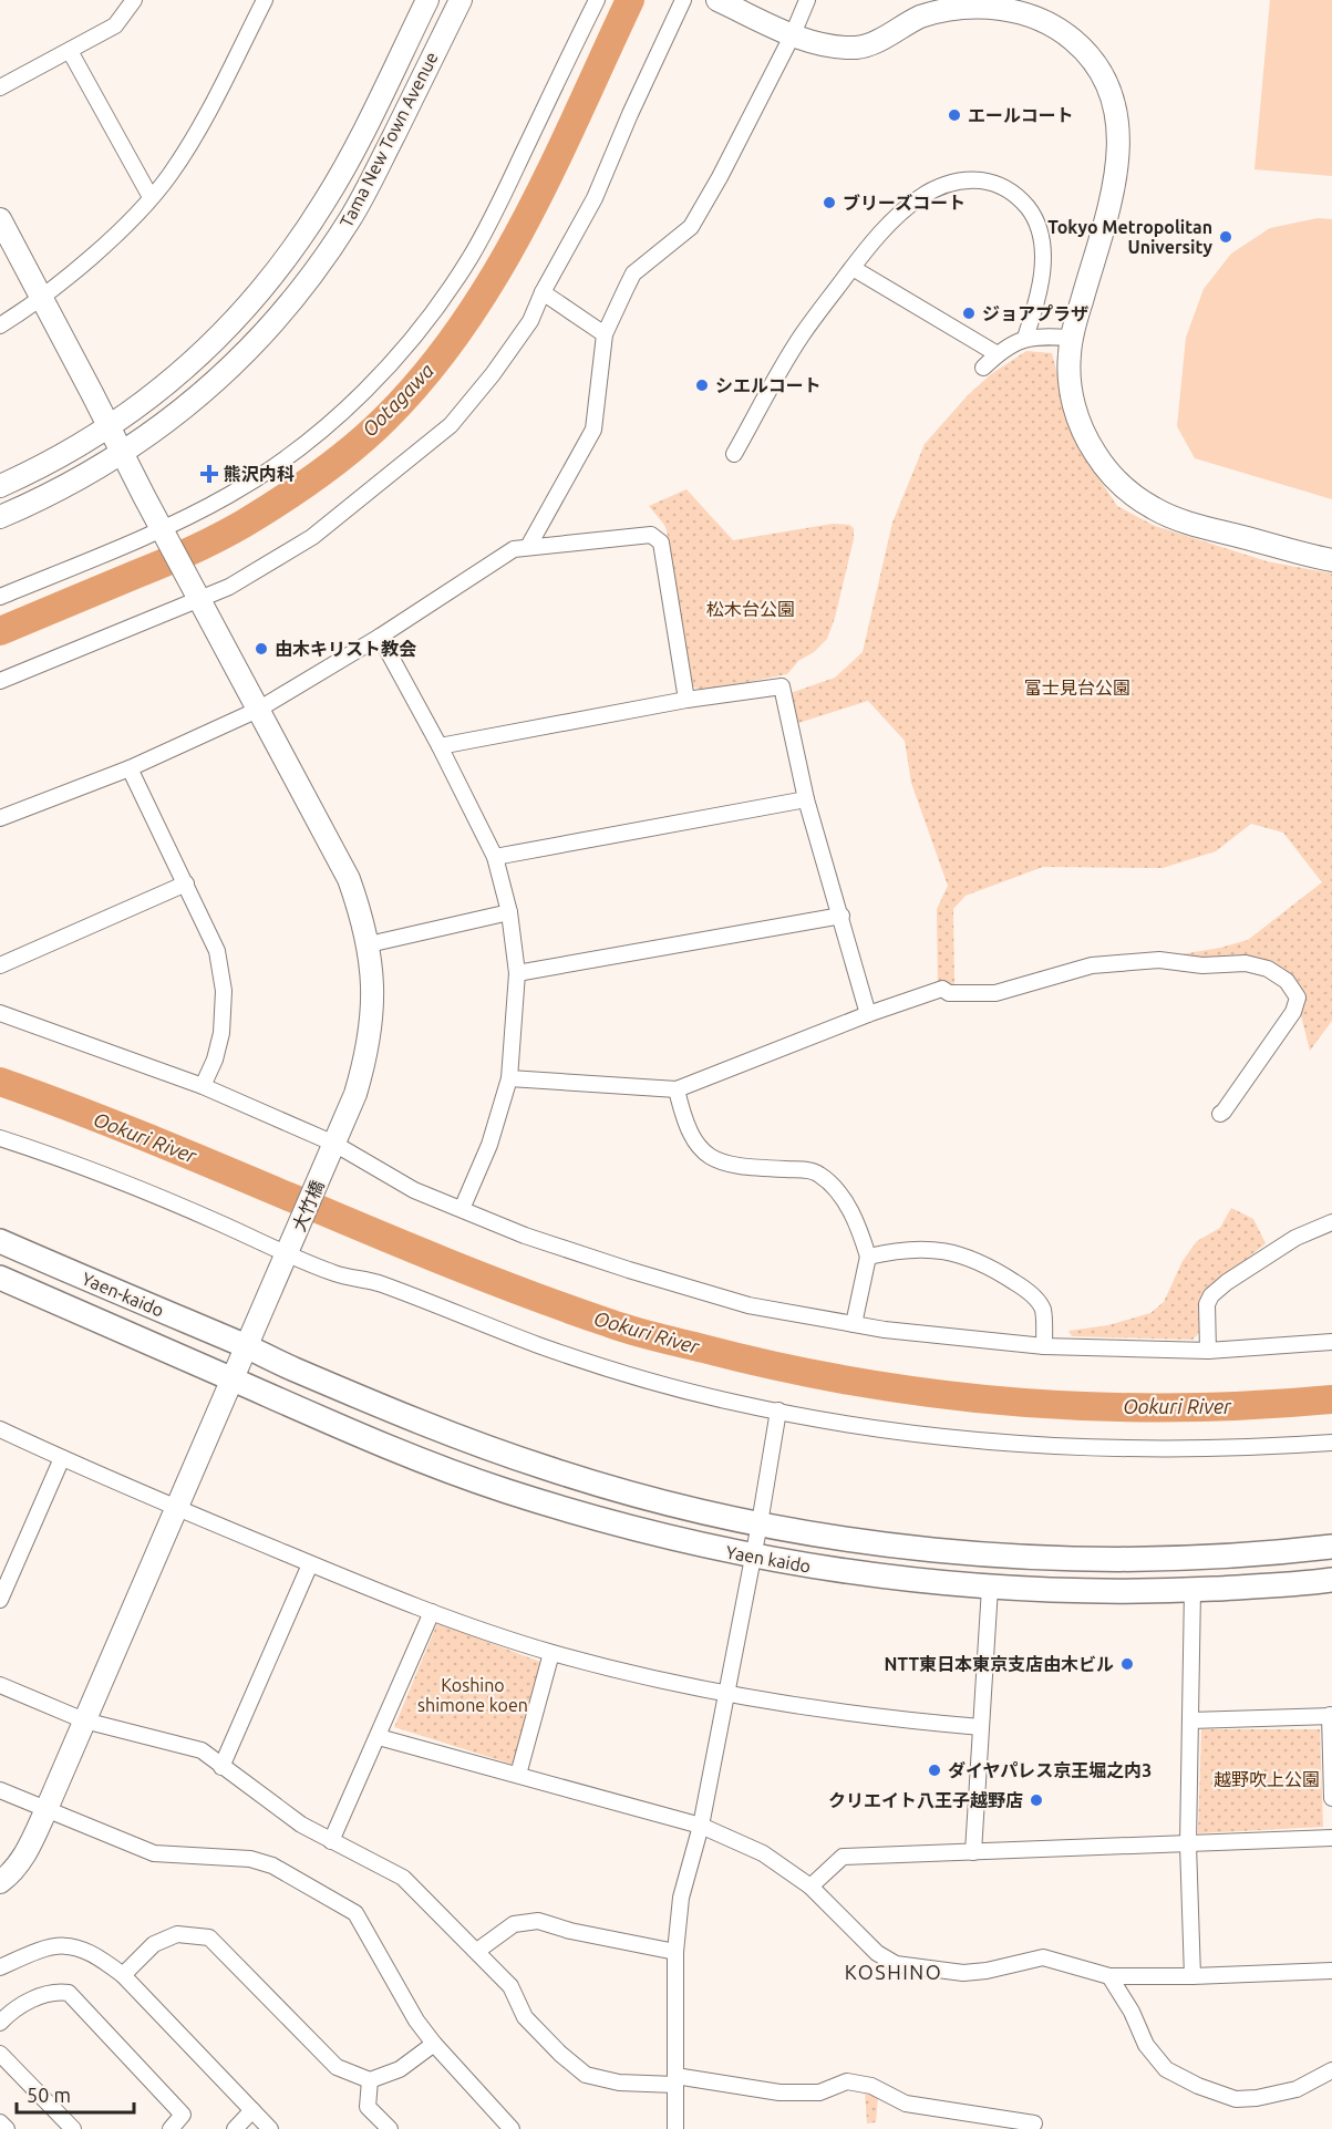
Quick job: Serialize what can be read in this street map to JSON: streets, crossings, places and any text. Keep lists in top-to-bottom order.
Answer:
{
  "streets": {
    "main road": ["Yaen-kaido", "Yaen kaido"],
    "street": ["Tama New Town Avenue", "大竹橋"]
  },
  "crossings": [
    ["Tama New Town Avenue", "大竹橋"],
    ["大竹橋", "Yaen-kaido"],
    ["大竹橋", "Yaen kaido"],
    ["Yaen-kaido", "Yaen kaido"]
  ],
  "districts": ["KOSHINO"],
  "water": ["Ootagawa", "Ookuri River"],
  "parks": [
    "松木台公園",
    "富士見台公園",
    "Koshino shimone koen",
    "越野吹上公園"
  ],
  "places": {
    "other": [
      "エールコート",
      "ブリーズコート",
      "Tokyo Metropolitan University",
      "ジョアプラザ",
      "シエルコート",
      "由木キリスト教会",
      "NTT東日本東京支店由木ビル",
      "ダイヤパレス京王堀之内3",
      "クリエイト八王子越野店"
    ],
    "health": ["熊沢内科"]
  },
  "scale_bar": "50 m"
}
